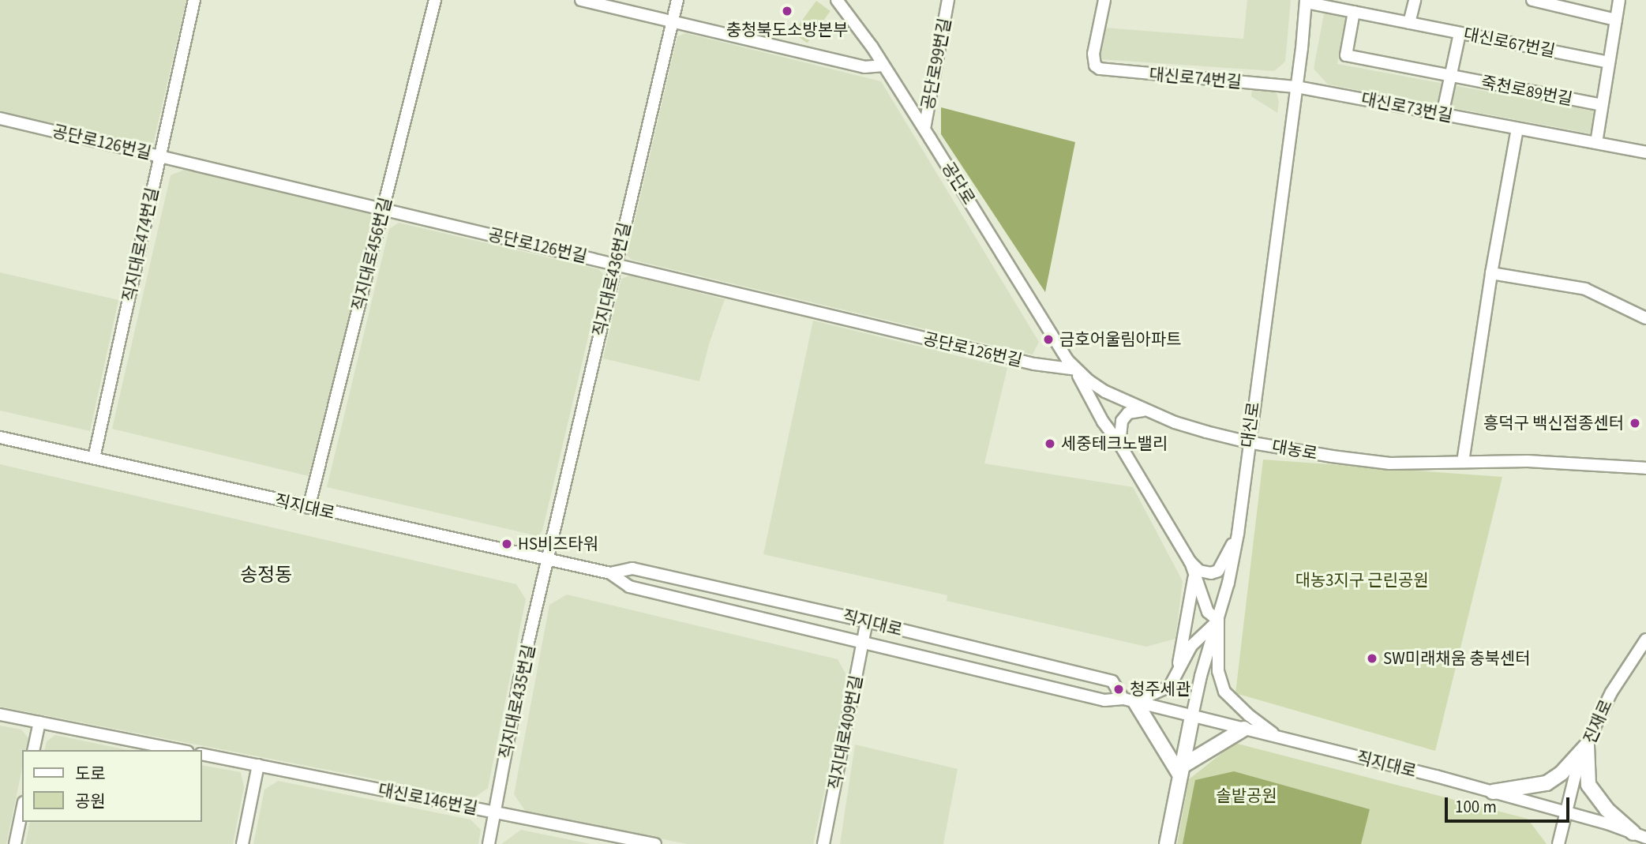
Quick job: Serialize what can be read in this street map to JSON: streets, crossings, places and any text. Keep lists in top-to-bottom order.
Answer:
{
  "streets": {
    "main road": ["대신로"],
    "street": [
      "대신로67번길",
      "공단로99번길",
      "대신로74번길",
      "죽천로89번길",
      "대신로73번길",
      "공단로126번길",
      "공단로",
      "직지대로474번길",
      "직지대로456번길",
      "직지대로436번길",
      "대농로",
      "직지대로",
      "직지대로435번길",
      "진재로",
      "직지대로409번길",
      "대신로146번길"
    ]
  },
  "crossings": [
    ["대신로67번길", "대신로"],
    ["공단로99번길", "공단로"],
    ["대신로74번길", "대신로73번길"],
    ["대신로74번길", "대신로"],
    ["대신로73번길", "대신로"],
    ["공단로126번길", "공단로"],
    ["공단로126번길", "직지대로474번길"],
    ["공단로126번길", "직지대로456번길"],
    ["공단로126번길", "직지대로436번길"],
    ["공단로126번길", "대농로"],
    ["공단로", "대신로"],
    ["공단로", "대농로"],
    ["직지대로474번길", "직지대로"],
    ["직지대로456번길", "직지대로"],
    ["직지대로436번길", "직지대로"],
    ["직지대로436번길", "직지대로435번길"],
    ["대신로", "대농로"],
    ["대신로", "직지대로"],
    ["직지대로", "직지대로435번길"],
    ["직지대로", "진재로"],
    ["직지대로", "직지대로409번길"],
    ["직지대로435번길", "대신로146번길"]
  ],
  "districts": ["송정동"],
  "parks": ["대농3지구 근린공원", "솔밭공원"],
  "places": [
    "충청북도소방본부",
    "금호어울림아파트",
    "흥덕구 백신접종센터",
    "세중테크노밸리",
    "HS비즈타워",
    "SW미래채움 충북센터",
    "청주세관"
  ],
  "legend": ["도로", "공원"],
  "scale_bar": "100 m"
}
